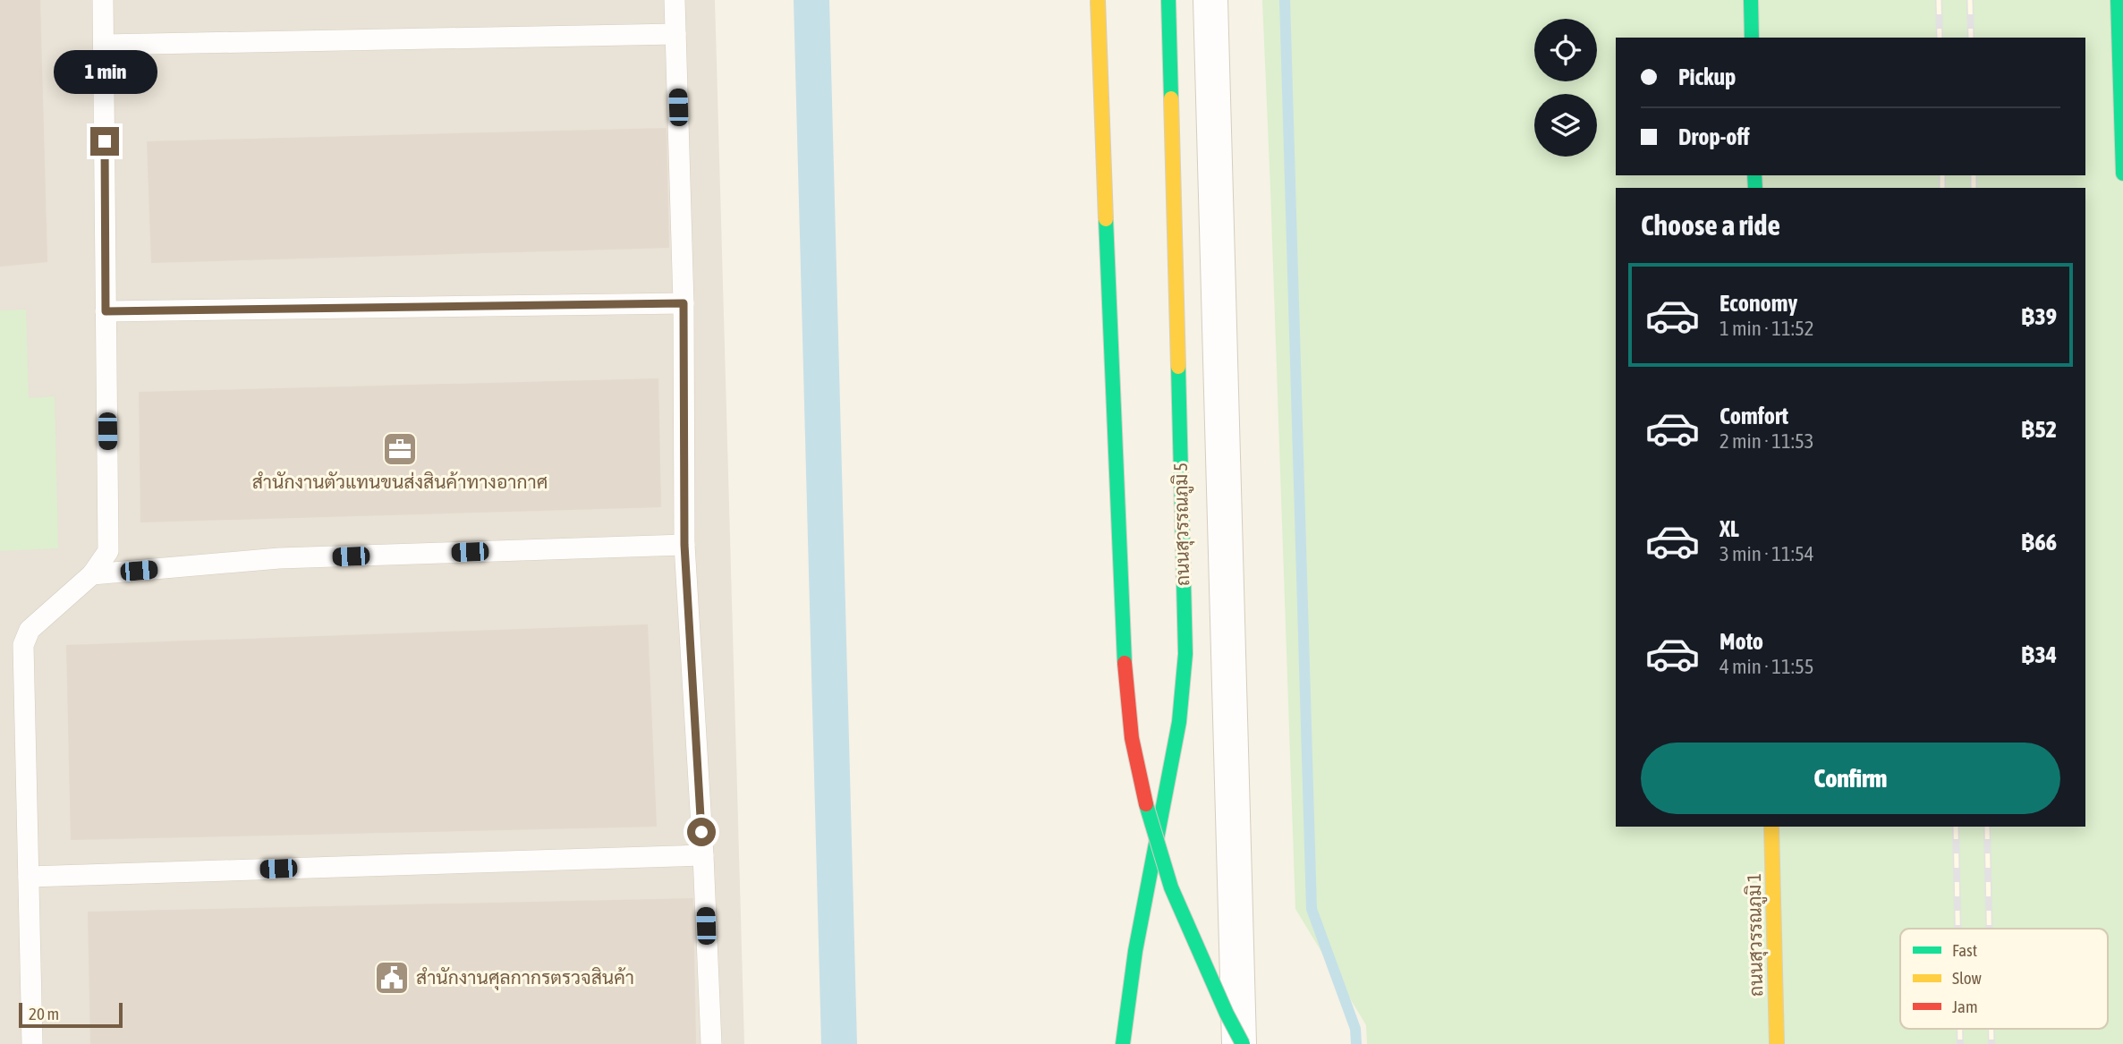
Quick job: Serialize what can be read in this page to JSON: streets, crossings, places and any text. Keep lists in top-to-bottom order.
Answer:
{
  "streets": {
    "main road": ["ถนนสุวรรณภูมิ 5", "ถนนสุวรรณภูมิ 1"]
  },
  "places": {
    "office": ["สำนักงานตัวแทนขนส่งสินค้าทางอากาศ"],
    "public building": ["สำนักงานศุลกากรตรวจสินค้า"]
  },
  "legend": ["Fast", "Slow", "Jam"],
  "scale_bar": "20 m",
  "page": {
    "banner": ["Pickup", "Drop-off"],
    "bubble": "1 min",
    "heading": "Choose a ride",
    "list": [
      {
        "name": "Economy",
        "note": "1 min · 11:52",
        "value": "฿39"
      },
      {
        "name": "Comfort",
        "note": "2 min · 11:53",
        "value": "฿52"
      },
      {
        "name": "XL",
        "note": "3 min · 11:54",
        "value": "฿66"
      },
      {
        "name": "Moto",
        "note": "4 min · 11:55",
        "value": "฿34"
      }
    ],
    "buttons": "Confirm",
    "scale": "20 m"
  }
}
